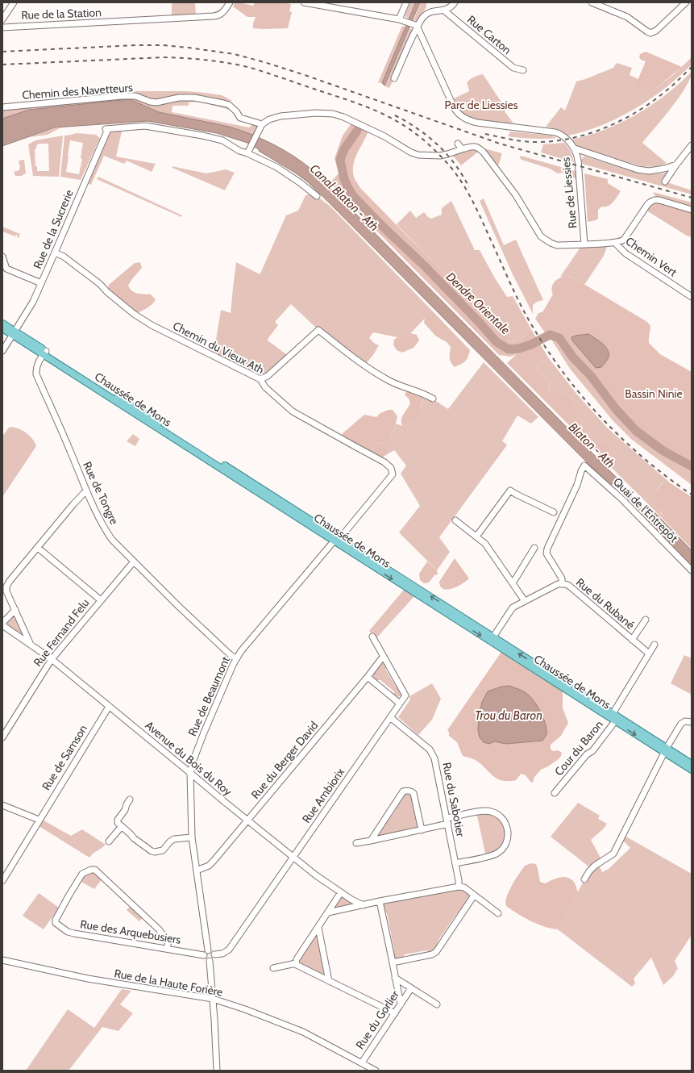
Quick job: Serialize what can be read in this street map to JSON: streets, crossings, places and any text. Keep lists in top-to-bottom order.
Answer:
{
  "streets": {
    "main road": ["Chaussée de Mons"],
    "street": [
      "Rue de la Station",
      "Rue Carton",
      "Chemin des Navetteurs",
      "Rue de Liessies",
      "Rue de la Sucrerie",
      "Chemin Vert",
      "Chemin du Vieux Ath",
      "Rue de Tongre",
      "Quai de l'Entrepôt",
      "Rue du Rubané",
      "Rue Fernand Felu",
      "Rue de Beaumont",
      "Cour du Baron",
      "Rue de Samson",
      "Avenue du Bois du Roy",
      "Rue du Berger David",
      "Rue Ambiorix",
      "Rue du Sabotier",
      "Rue des Arquebusiers",
      "Rue de la Haute Forière",
      "Rue du Gorlier"
    ]
  },
  "crossings": [
    ["Rue de la Sucrerie", "Chemin du Vieux Ath"],
    ["Rue de la Sucrerie", "Chaussée de Mons"],
    ["Chemin du Vieux Ath", "Chaussée de Mons"],
    ["Chemin du Vieux Ath", "Rue de Beaumont"],
    ["Chaussée de Mons", "Rue de Tongre"],
    ["Chaussée de Mons", "Rue du Rubané"],
    ["Chaussée de Mons", "Rue de Beaumont"],
    ["Chaussée de Mons", "Cour du Baron"],
    ["Rue de Tongre", "Rue Fernand Felu"],
    ["Rue de Tongre", "Rue de Beaumont"],
    ["Quai de l'Entrepôt", "Rue du Rubané"],
    ["Rue Fernand Felu", "Avenue du Bois du Roy"],
    ["Rue de Beaumont", "Avenue du Bois du Roy"],
    ["Rue de Beaumont", "Rue du Berger David"],
    ["Rue de Beaumont", "Rue Ambiorix"],
    ["Rue de Beaumont", "Rue des Arquebusiers"],
    ["Rue de Samson", "Avenue du Bois du Roy"],
    ["Avenue du Bois du Roy", "Rue du Berger David"],
    ["Avenue du Bois du Roy", "Rue Ambiorix"],
    ["Rue du Berger David", "Rue Ambiorix"],
    ["Rue Ambiorix", "Rue du Sabotier"],
    ["Rue Ambiorix", "Rue des Arquebusiers"],
    ["Rue de la Haute Forière", "Rue du Gorlier"]
  ],
  "water": [
    "Canal Blaton - Ath",
    "Dendre Orientale",
    "Blaton - Ath",
    "Trou du Baron"
  ],
  "parks": ["Parc de Liessies", "Bassin Ninie"]
}
